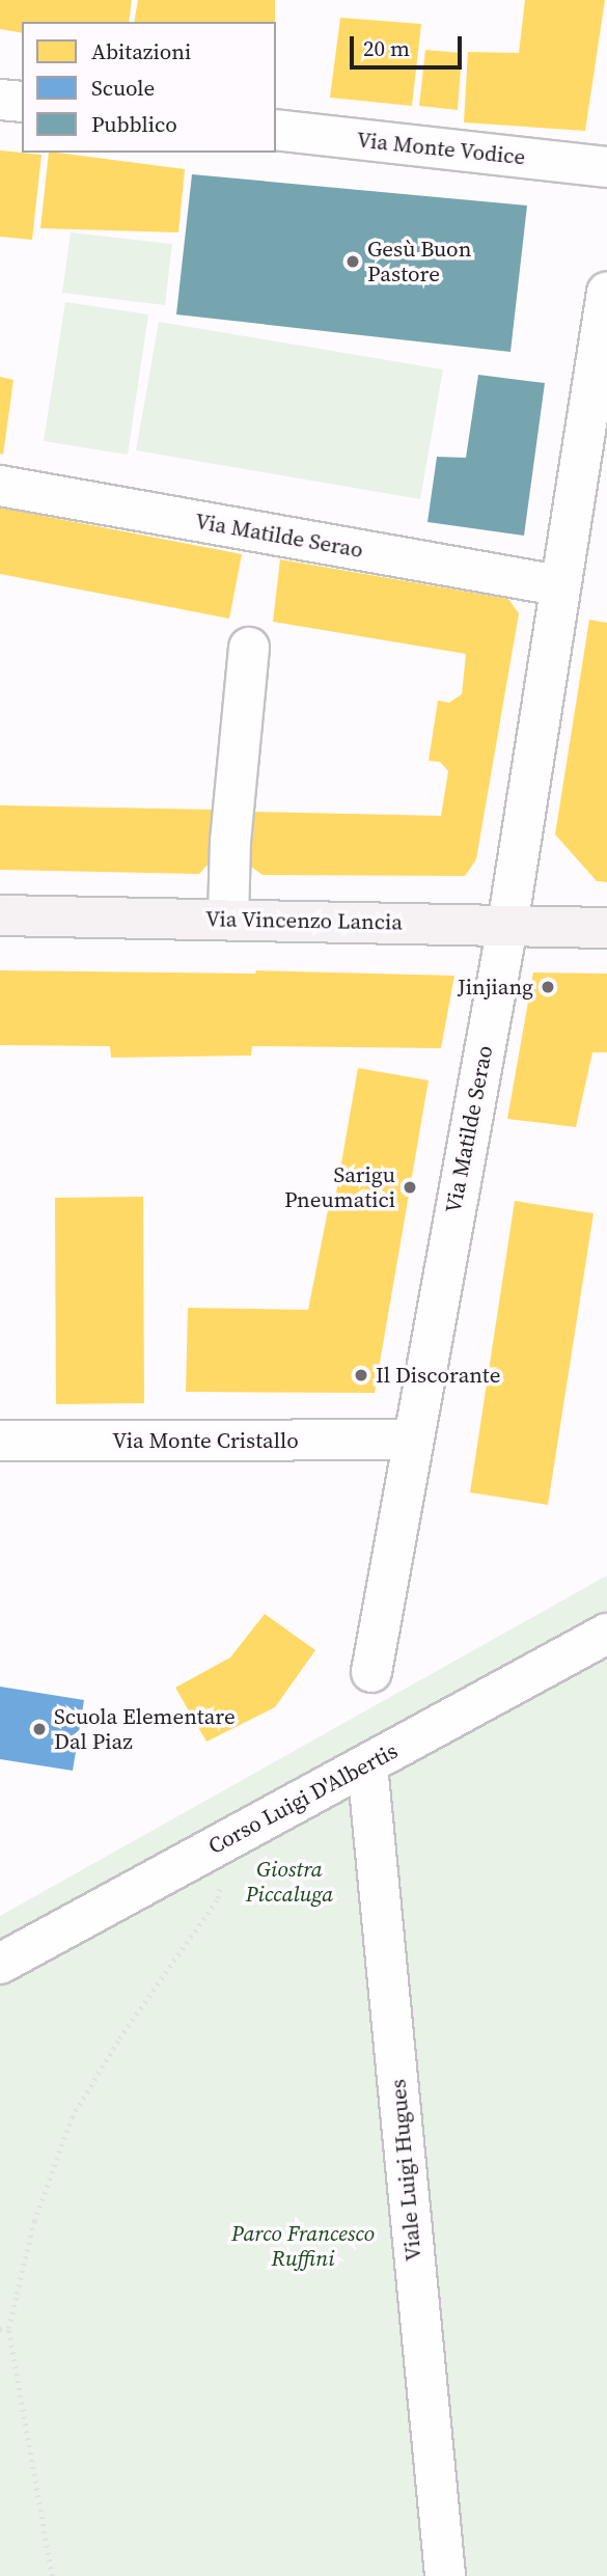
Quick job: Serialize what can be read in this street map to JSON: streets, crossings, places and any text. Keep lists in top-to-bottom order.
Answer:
{
  "streets": {
    "street": [
      "Via Monte Vodice",
      "Via Matilde Serao",
      "Via Vincenzo Lancia",
      "Via Monte Cristallo",
      "Corso Luigi D'Albertis",
      "Viale Luigi Hugues"
    ]
  },
  "crossings": [
    ["Via Matilde Serao", "Via Vincenzo Lancia"],
    ["Via Matilde Serao", "Via Monte Cristallo"],
    ["Corso Luigi D'Albertis", "Viale Luigi Hugues"]
  ],
  "parks": ["Giostra Piccaluga", "Parco Francesco Ruffini"],
  "places": [
    "Gesù Buon Pastore",
    "Jinjiang",
    "Sarigu Pneumatici",
    "Il Discorante",
    "Scuola Elementare Dal Piaz"
  ],
  "legend": ["Abitazioni", "Scuole", "Pubblico"],
  "scale_bar": "20 m"
}
